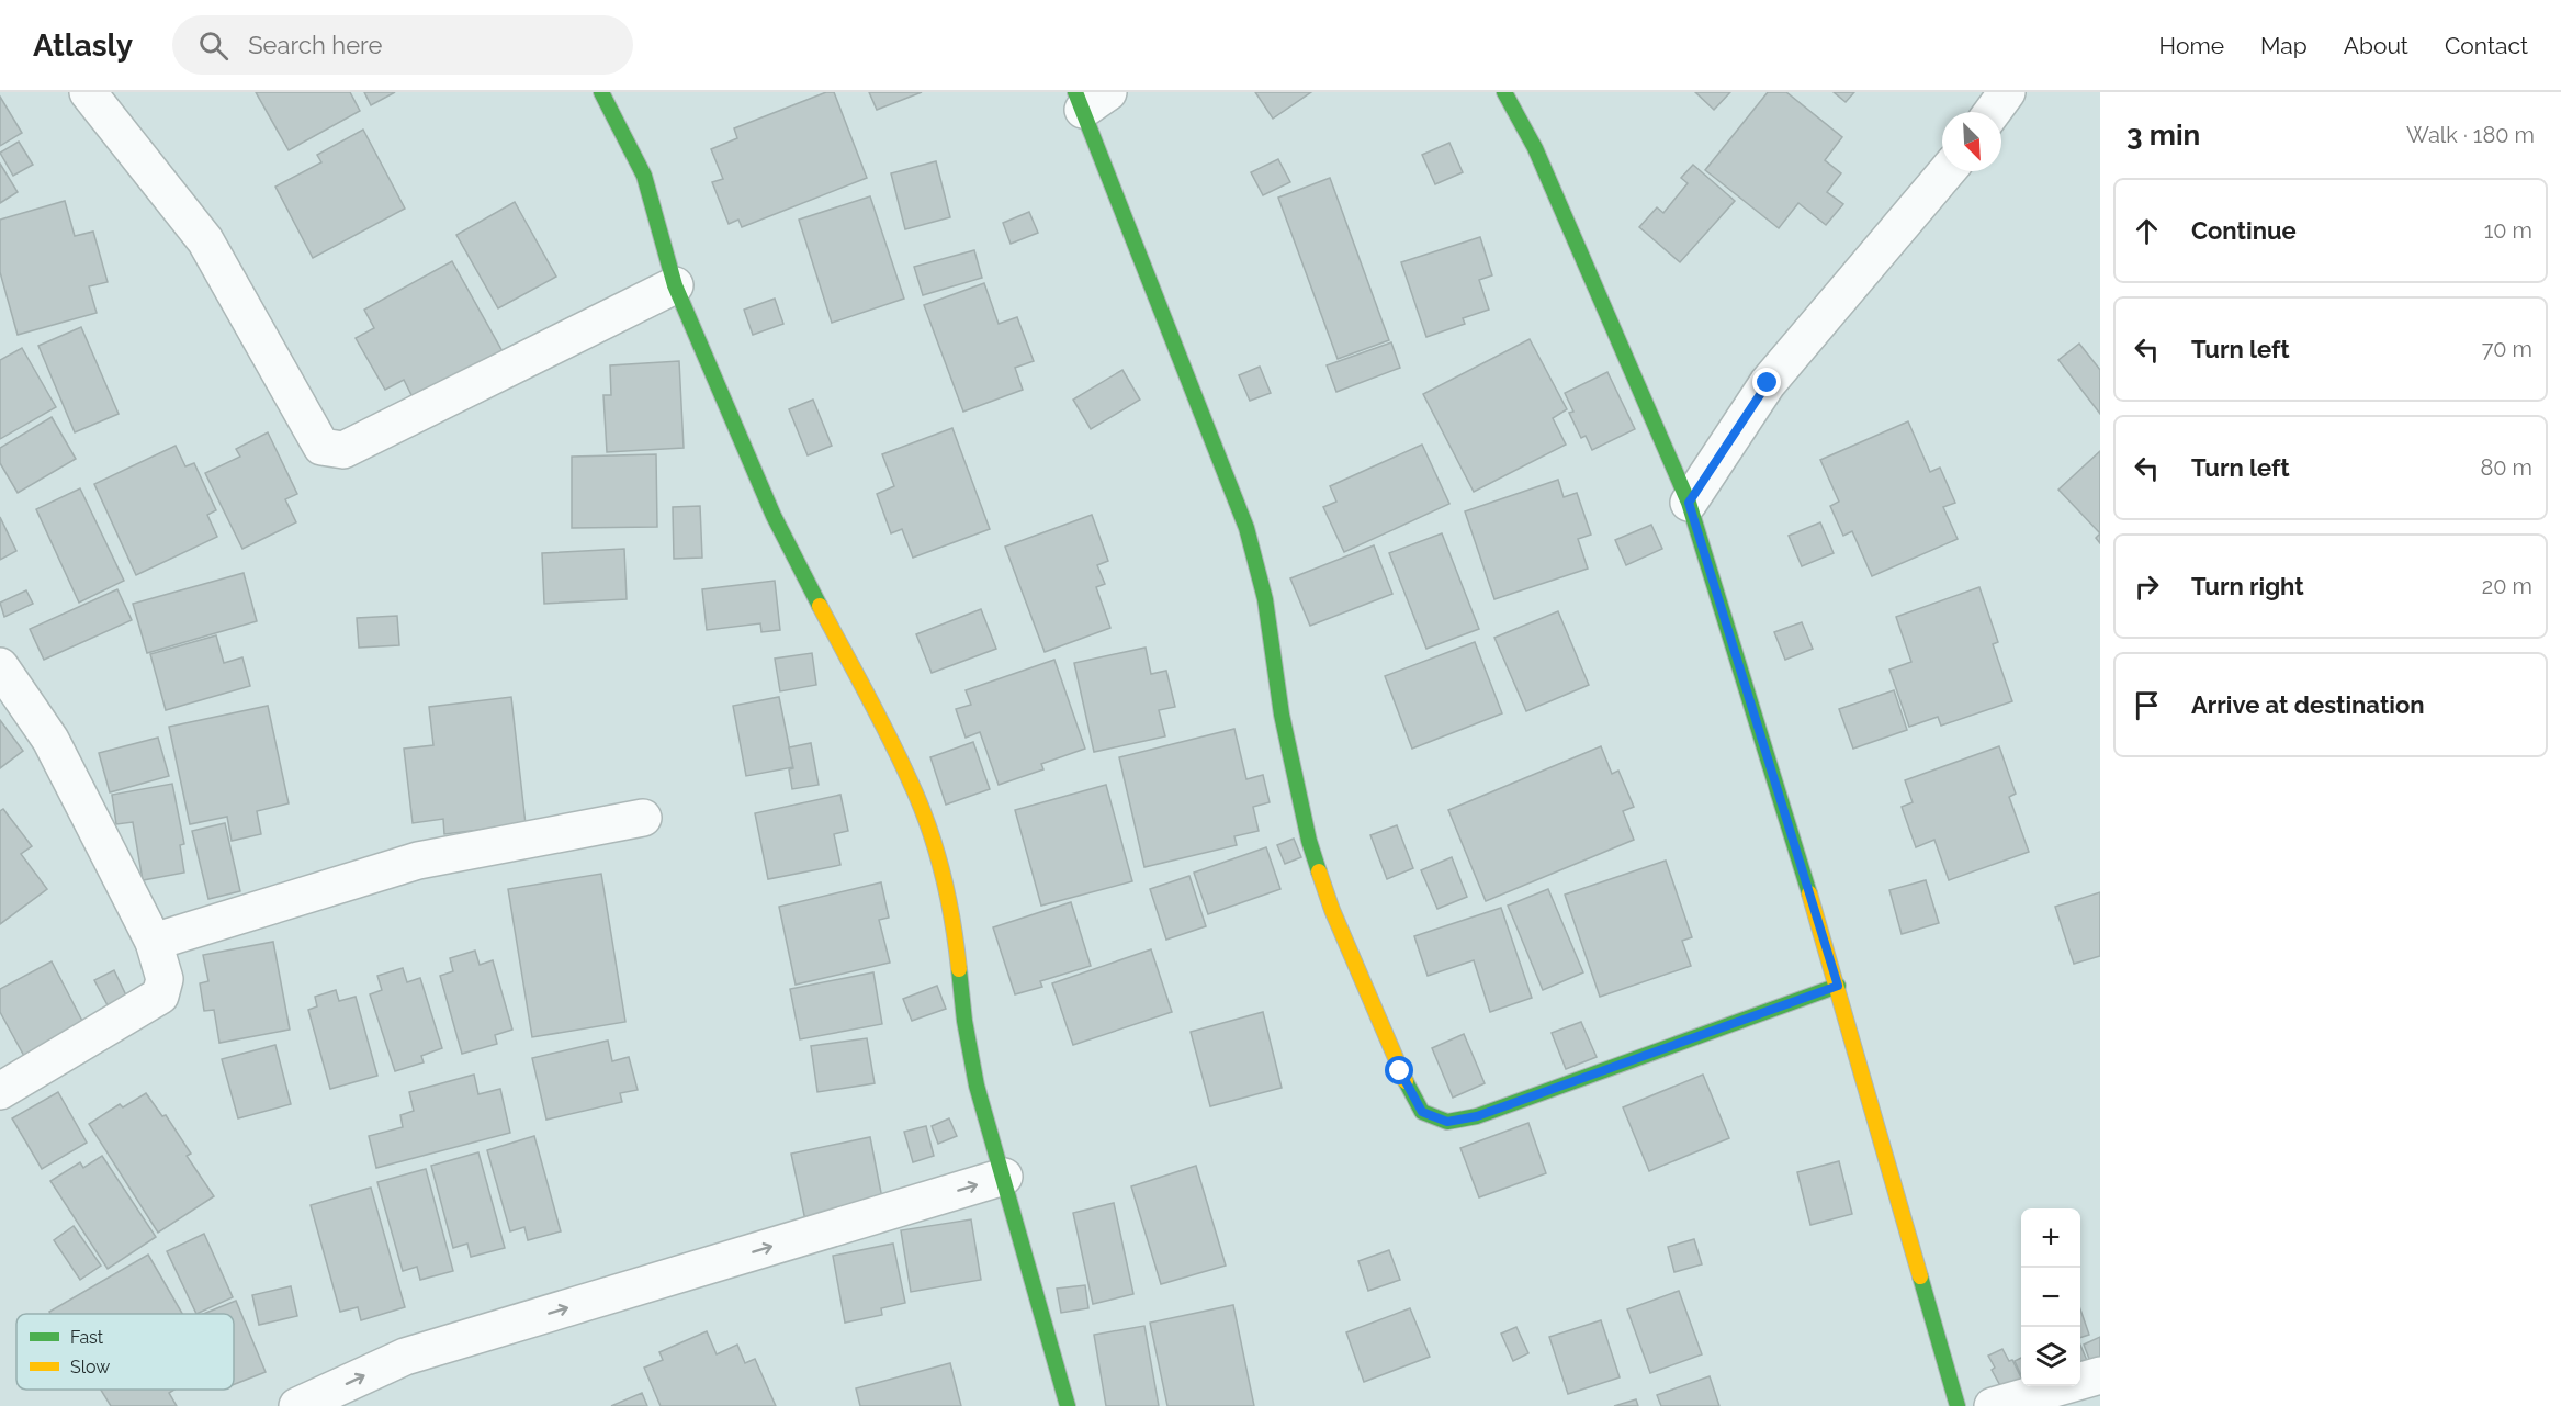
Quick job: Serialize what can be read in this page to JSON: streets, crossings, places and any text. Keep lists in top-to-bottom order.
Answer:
{
  "legend": ["Fast", "Slow"],
  "north": "bottom right",
  "page": {
    "header": "Atlasly",
    "search": "Search here",
    "nav": [
      "Home",
      "Map",
      "About",
      "Contact"
    ],
    "heading": ["3 min", "Walk · 180 m"],
    "list": [
      ["Continue", "10 m"],
      ["Turn left", "70 m"],
      ["Turn left", "80 m"],
      ["Turn right", "20 m"],
      "Arrive at destination"
    ],
    "map_buttons": ["+", "−"]
  }
}
